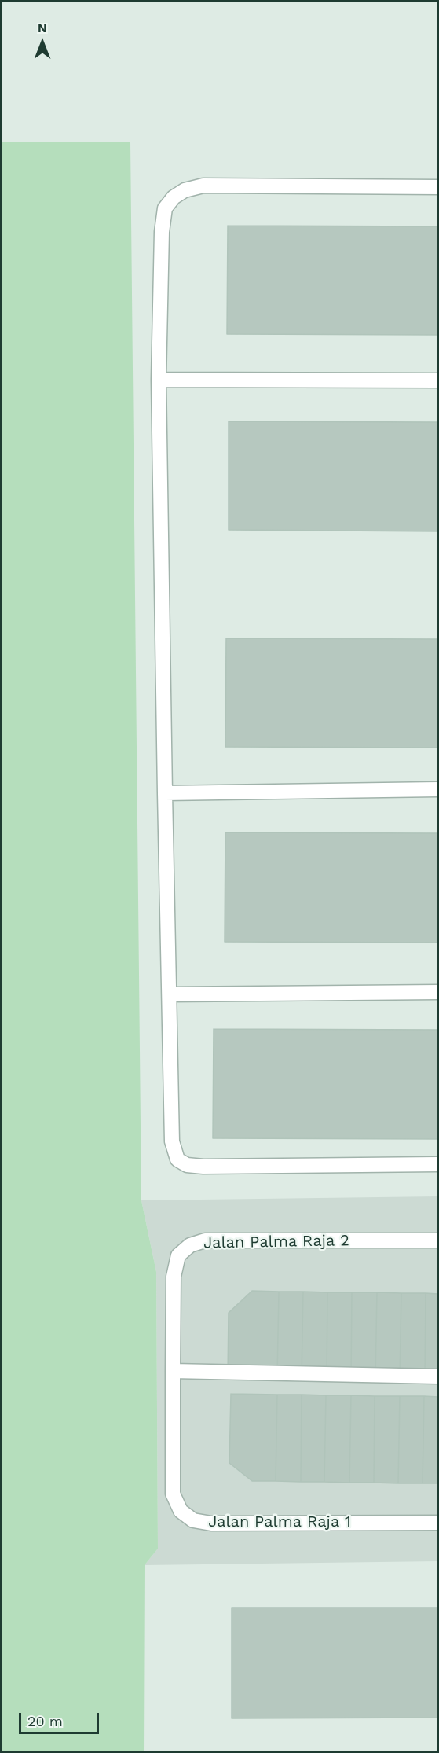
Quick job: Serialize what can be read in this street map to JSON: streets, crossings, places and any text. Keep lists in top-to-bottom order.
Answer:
{
  "streets": {
    "lane": ["Jalan Palma Raja 2", "Jalan Palma Raja 1"]
  },
  "crossings": [
    ["Jalan Palma Raja 2", "Jalan Palma Raja 1"]
  ],
  "scale_bar": "20 m",
  "north": "top"
}
